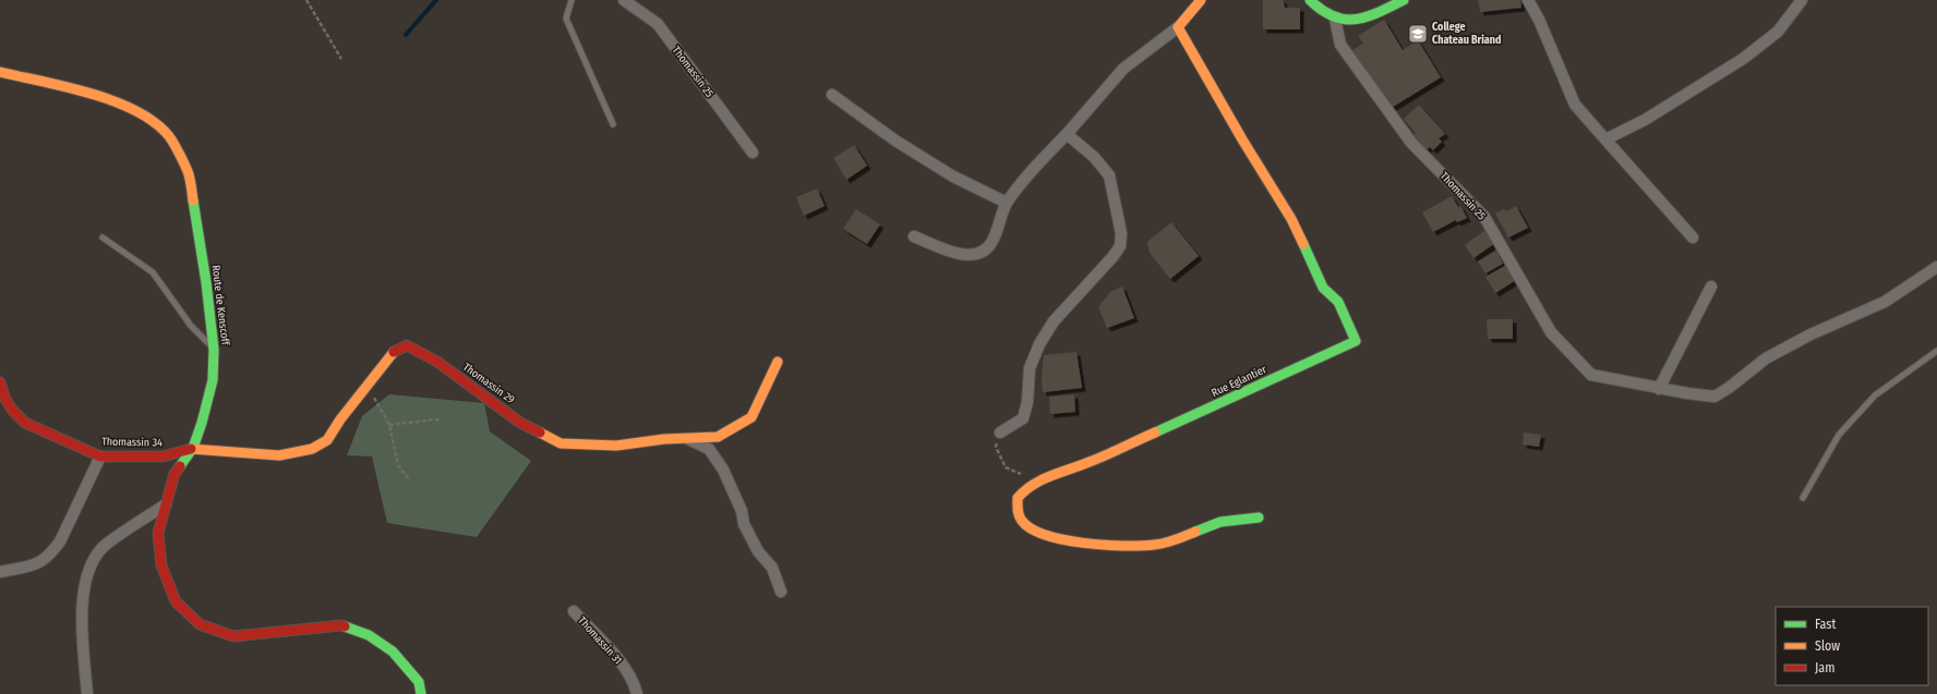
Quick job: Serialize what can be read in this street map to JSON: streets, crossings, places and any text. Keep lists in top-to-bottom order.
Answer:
{
  "streets": {
    "street": [
      "Thomassin 25",
      "Route de Kenscoff",
      "Rue Eglantier",
      "Thomassin 29",
      "Thomassin 34",
      "Thomassin 31"
    ]
  },
  "crossings": [
    ["Route de Kenscoff", "Thomassin 29"],
    ["Route de Kenscoff", "Thomassin 34"],
    ["Thomassin 29", "Thomassin 34"]
  ],
  "places": {
    "school or university": ["College Chateau Briand"]
  },
  "legend": ["Fast", "Slow", "Jam"]
}
